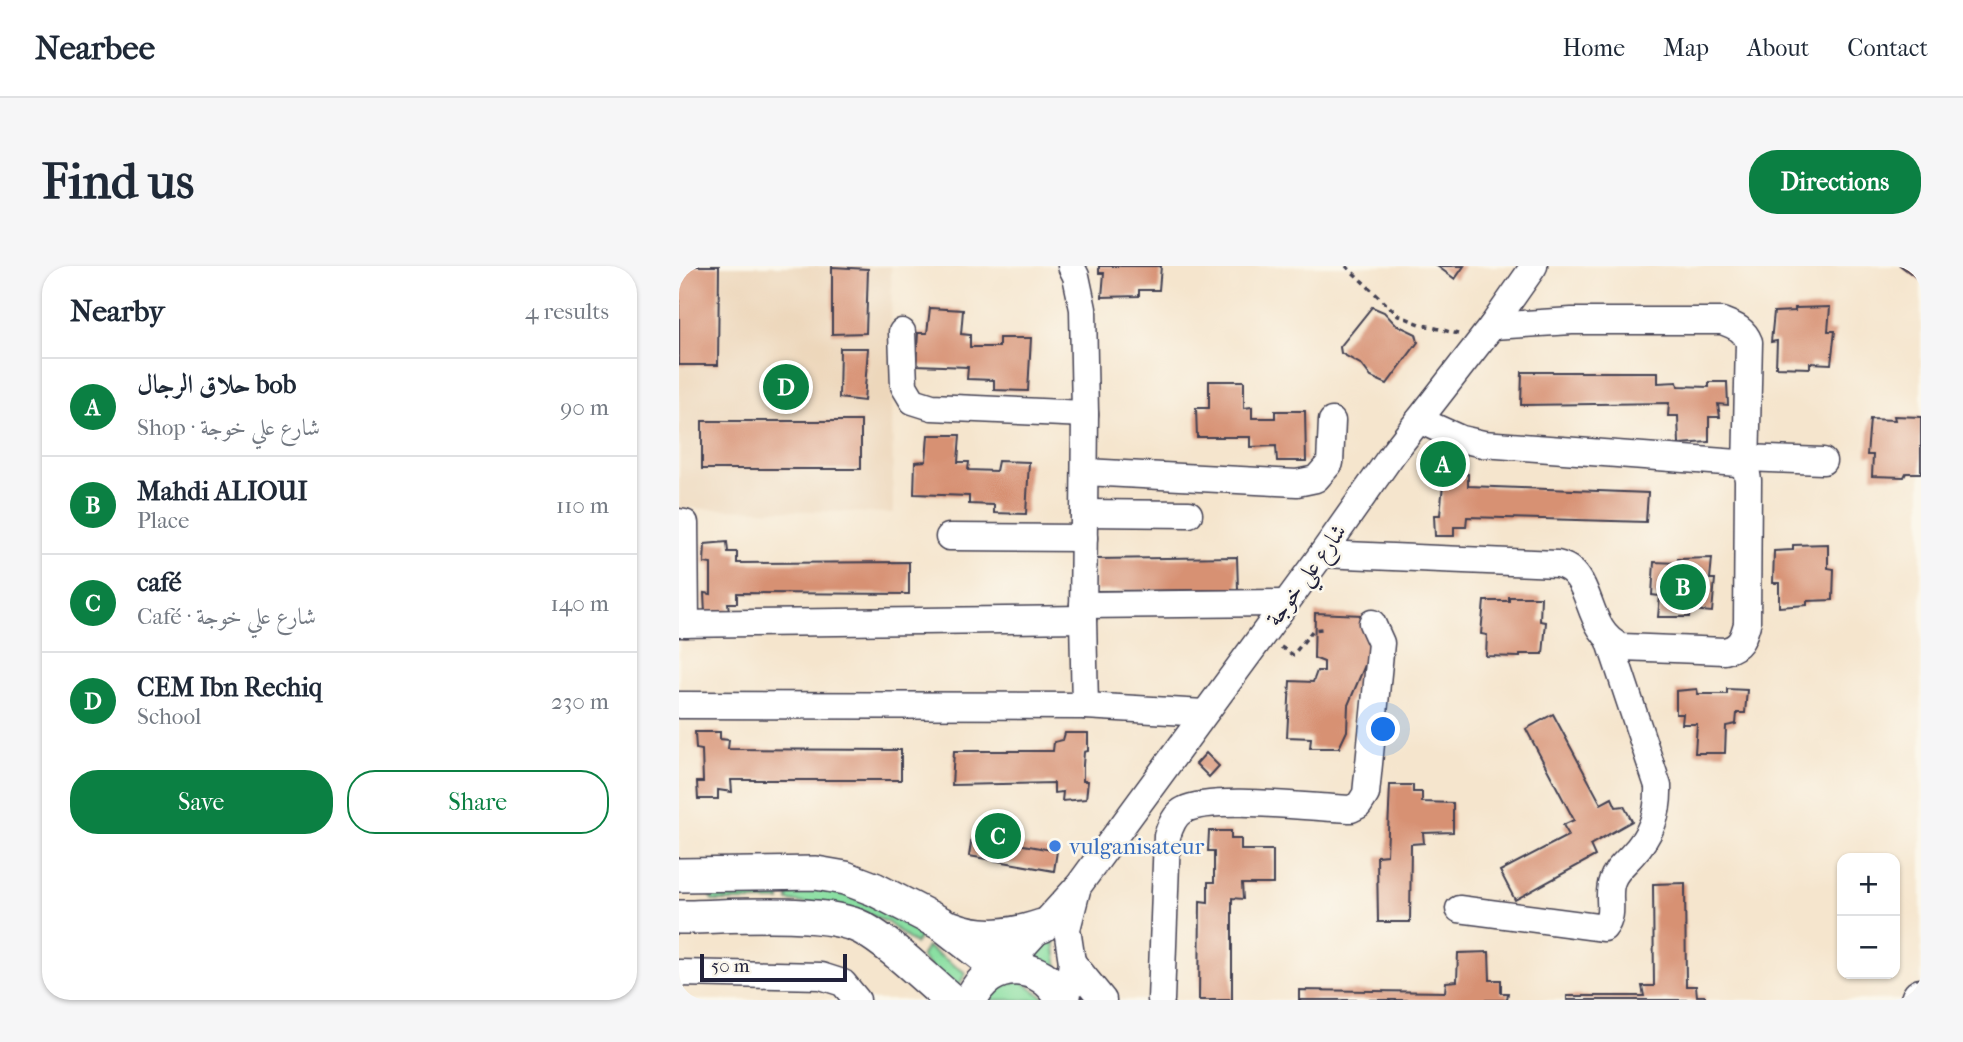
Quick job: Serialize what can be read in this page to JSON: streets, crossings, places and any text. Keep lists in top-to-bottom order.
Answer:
{
  "streets": {
    "street": ["شارع علي خوجة"]
  },
  "places": ["vulganisateur"],
  "scale_bar": "50 m",
  "page": {
    "header": "Nearbee",
    "nav": [
      "Home",
      "Map",
      "About",
      "Contact"
    ],
    "buttons": [
      "Directions",
      ["Save", "Share"]
    ],
    "title": "Find us",
    "heading": ["Nearby", "4 results"],
    "list": [
      {
        "mark": "A",
        "name": "حلاق الرجال bob",
        "note": "Shop · شارع علي خوجة",
        "value": "90 m"
      },
      {
        "mark": "B",
        "name": "Mahdi ALIOUI",
        "note": "Place",
        "value": "110 m"
      },
      {
        "mark": "C",
        "name": "café",
        "note": "Café · شارع علي خوجة",
        "value": "140 m"
      },
      {
        "mark": "D",
        "name": "CEM Ibn Rechiq",
        "note": "School",
        "value": "230 m"
      }
    ],
    "pins": [
      "D",
      "A",
      "B",
      "C"
    ],
    "map_buttons": ["+", "−"],
    "scale": "50 m"
  }
}
